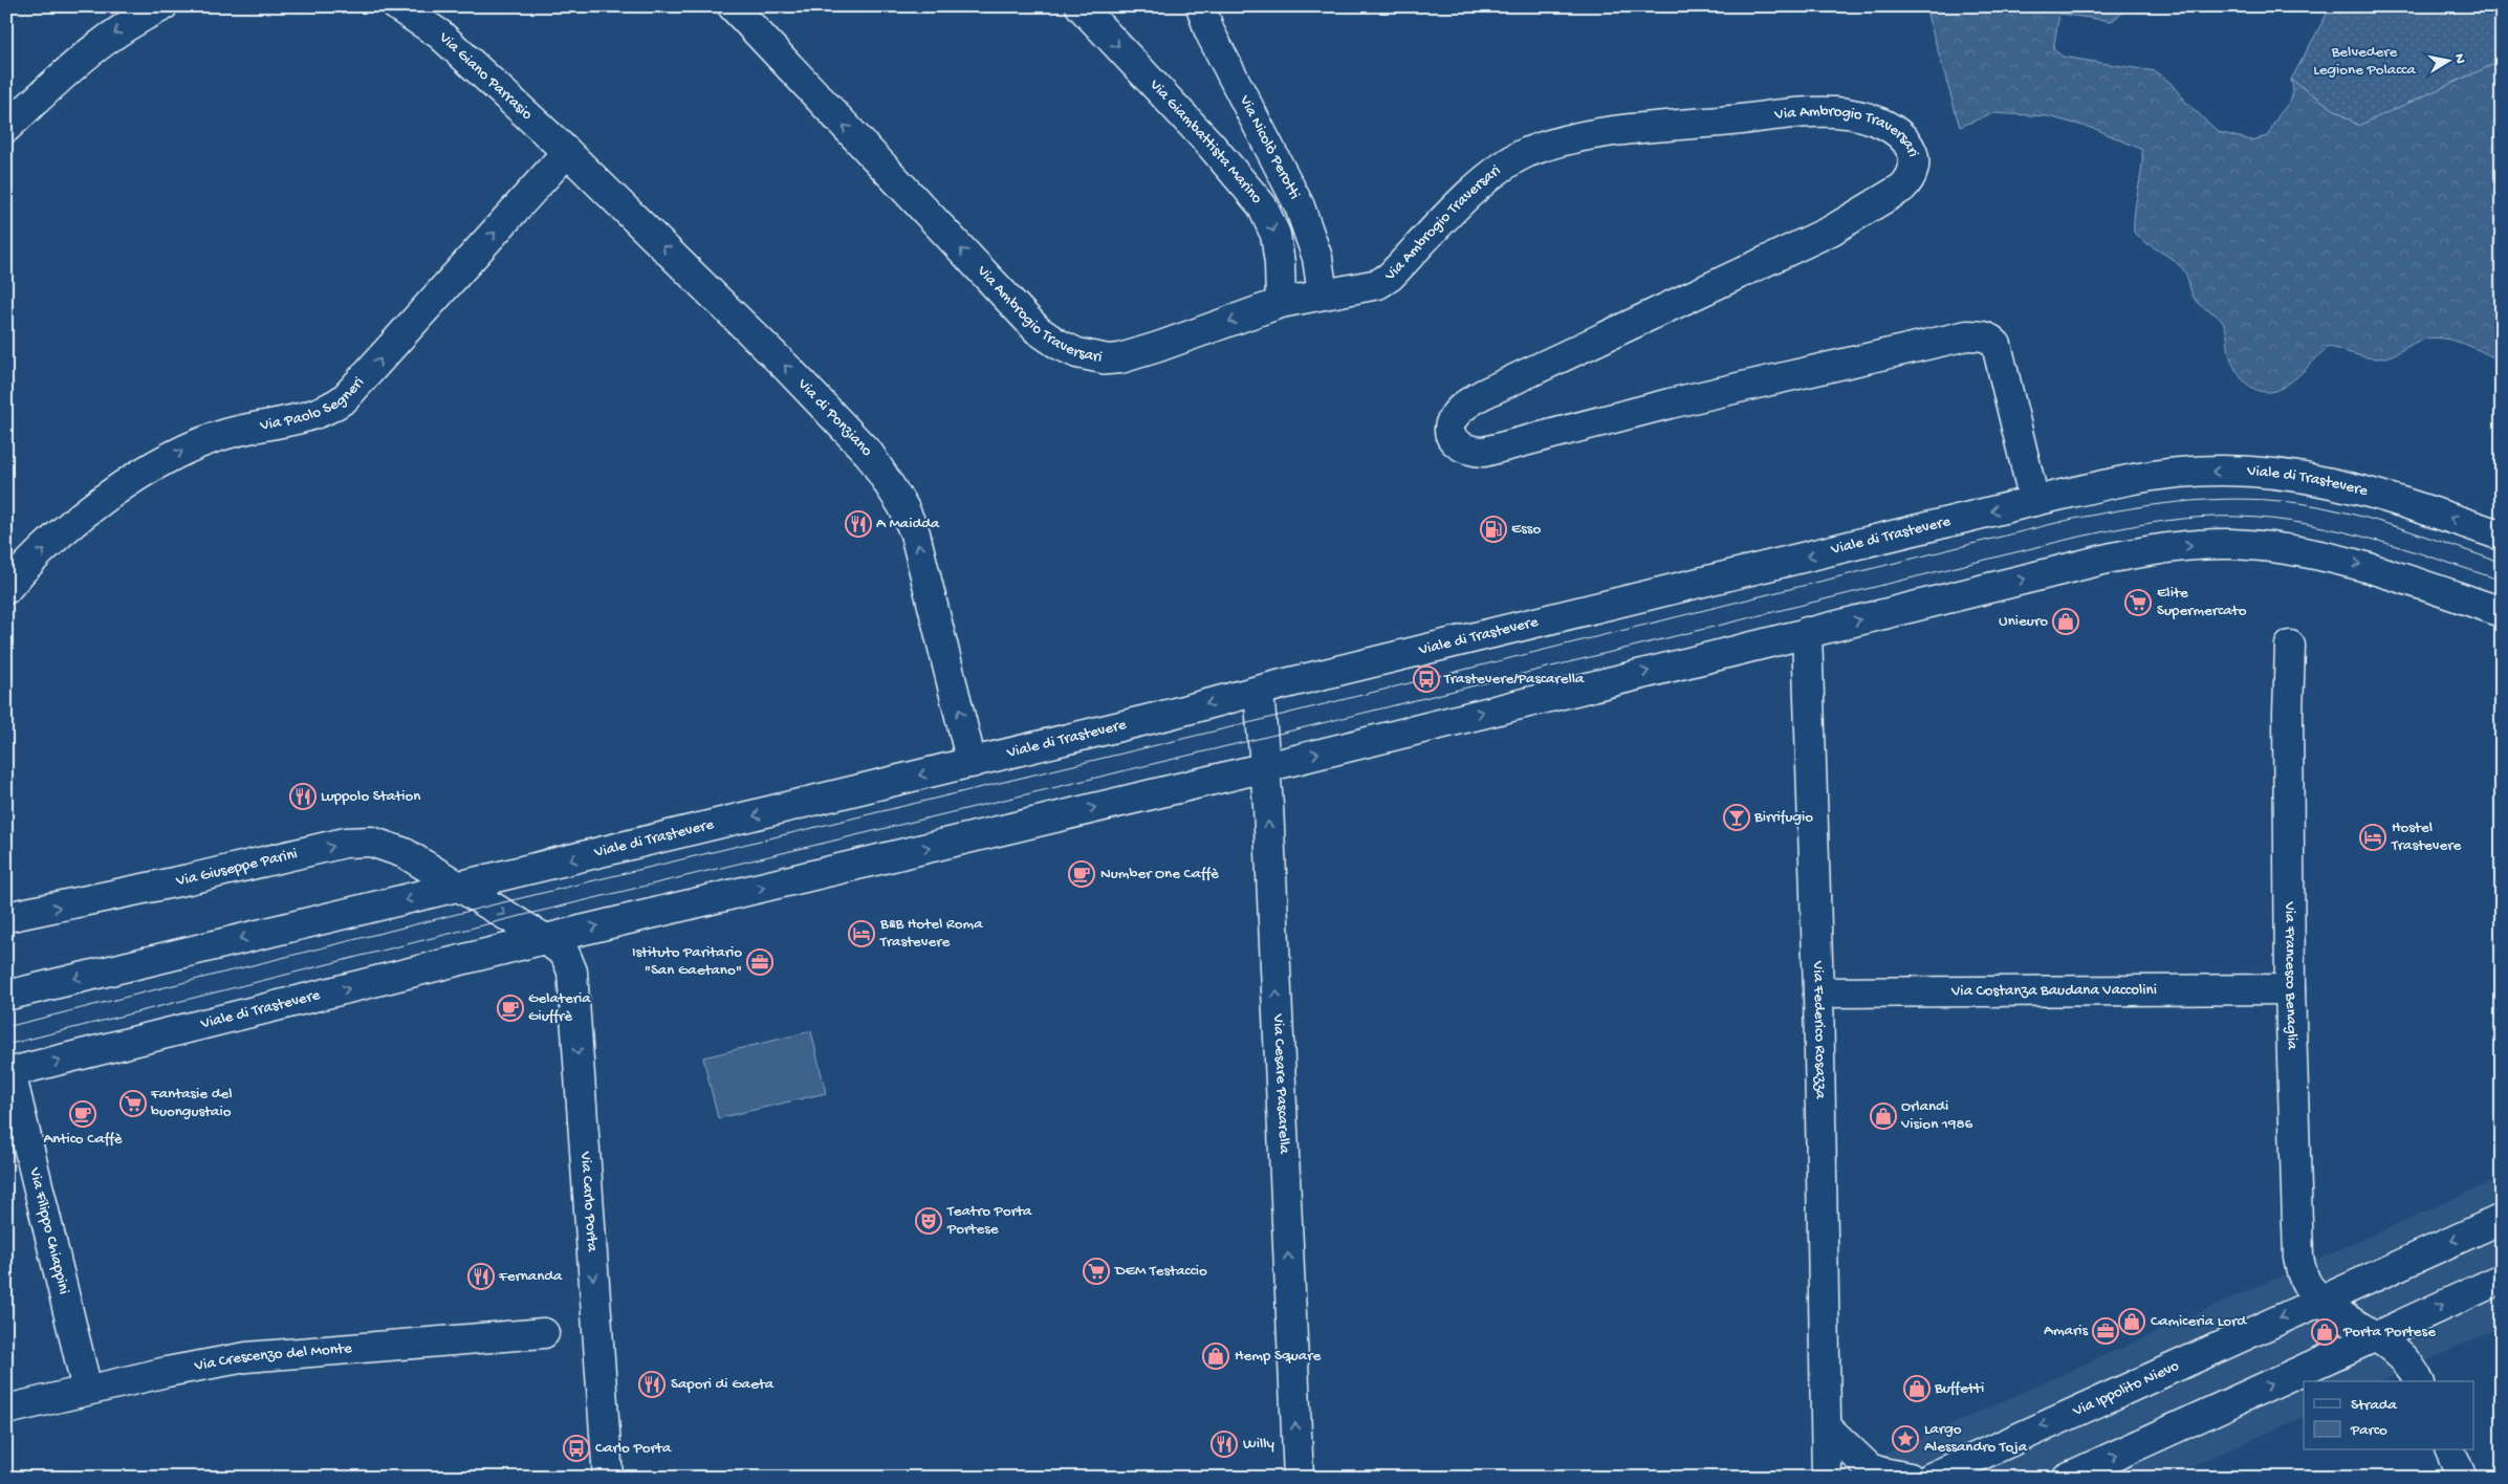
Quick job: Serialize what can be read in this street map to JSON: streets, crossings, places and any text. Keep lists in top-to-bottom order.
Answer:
{
  "streets": {
    "street": [
      "Via Giano Parrasio",
      "Via Ambrogio Traversari",
      "Via Giambattista Marino",
      "Via Nicolò Perotti",
      "Via Paolo Segneri",
      "Via di Ponziano",
      "Viale di Trastevere",
      "Via Giuseppe Parini",
      "Via Francesco Benaglia",
      "Via Costanza Baudana Vaccolini",
      "Via Federico Rosazza",
      "Via Cesare Pascarella",
      "Via Carlo Porta",
      "Via Filippo Chiappini",
      "Via Crescenzo del Monte",
      "Via Ippolito Nievo"
    ]
  },
  "crossings": [
    ["Via Giano Parrasio", "Via Paolo Segneri"],
    ["Via Giano Parrasio", "Via di Ponziano"],
    ["Via Ambrogio Traversari", "Via Giambattista Marino"],
    ["Via Ambrogio Traversari", "Via Nicolò Perotti"],
    ["Via Ambrogio Traversari", "Viale di Trastevere"],
    ["Via Paolo Segneri", "Via di Ponziano"],
    ["Via di Ponziano", "Viale di Trastevere"],
    ["Viale di Trastevere", "Via Giuseppe Parini"],
    ["Viale di Trastevere", "Via Federico Rosazza"],
    ["Viale di Trastevere", "Via Cesare Pascarella"],
    ["Viale di Trastevere", "Via Carlo Porta"],
    ["Viale di Trastevere", "Via Filippo Chiappini"],
    ["Via Francesco Benaglia", "Via Costanza Baudana Vaccolini"],
    ["Via Francesco Benaglia", "Via Ippolito Nievo"],
    ["Via Costanza Baudana Vaccolini", "Via Federico Rosazza"],
    ["Via Filippo Chiappini", "Via Crescenzo del Monte"]
  ],
  "one_way": [
    "Via Giambattista Marino",
    "Via Paolo Segneri",
    "Via di Ponziano",
    "Via Giuseppe Parini",
    "Via Cesare Pascarella",
    "Via Carlo Porta"
  ],
  "parks": ["Belvedere Legione Polacca"],
  "places": {
    "restaurant": [
      "A Maidda",
      "Luppolo Station",
      "Fernanda",
      "Sapori di Gaeta",
      "Willy"
    ],
    "fuel station": ["Esso"],
    "supermarket": ["Elite Supermercato", "Fantasie del buongustaio", "DEM Testaccio"],
    "shop": [
      "Unieuro",
      "Orlandi Vision 1986",
      "Camiceria Lord",
      "Porta Portese",
      "Hemp Square",
      "Buffetti"
    ],
    "bus stop": ["Trastevere/Pascarella", "Carlo Porta"],
    "bar": ["Birrifugio"],
    "hotel": ["Hostel Trastevere", "B&B Hotel Roma Trastevere"],
    "cafe": ["Number One Caffè", "Gelateria Giuffrè", "Antico Caffè"],
    "office": ["Istituto Paritario \"San Gaetano\"", "Amaris"],
    "theatre": ["Teatro Porta Portese"],
    "place": ["Largo Alessandro Toja"]
  },
  "legend": ["Strada", "Parco"],
  "north": "right"
}
